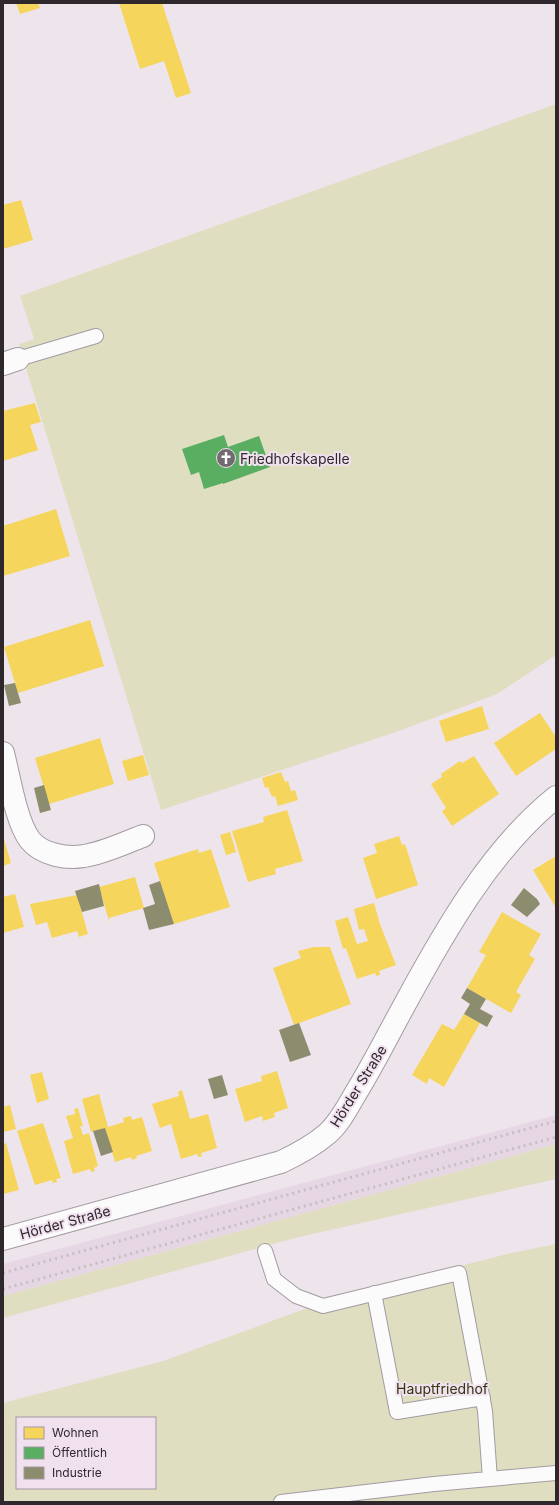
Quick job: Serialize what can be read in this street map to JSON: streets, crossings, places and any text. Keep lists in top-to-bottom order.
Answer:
{
  "streets": {
    "street": ["Hörder Straße"]
  },
  "parks": ["Hauptfriedhof"],
  "places": {
    "church": ["Friedhofskapelle"]
  },
  "legend": ["Wohnen", "Öffentlich", "Industrie"]
}
